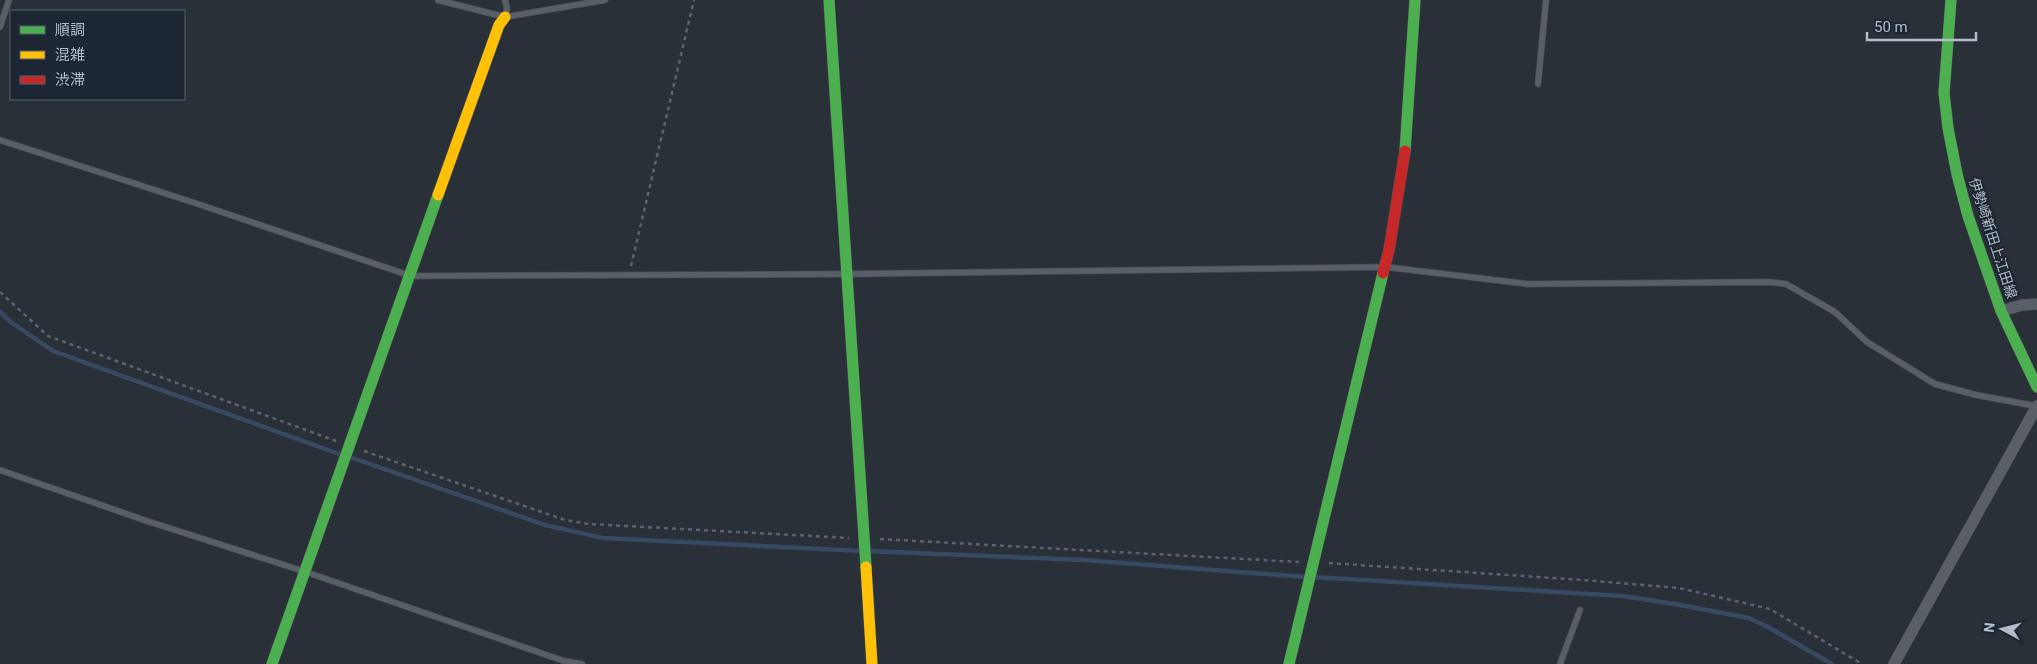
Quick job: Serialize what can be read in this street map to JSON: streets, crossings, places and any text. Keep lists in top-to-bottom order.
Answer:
{
  "streets": {
    "street": ["伊勢崎新田上江田線"]
  },
  "legend": ["順調", "混雑", "渋滞"],
  "scale_bar": "50 m",
  "north": "left"
}
